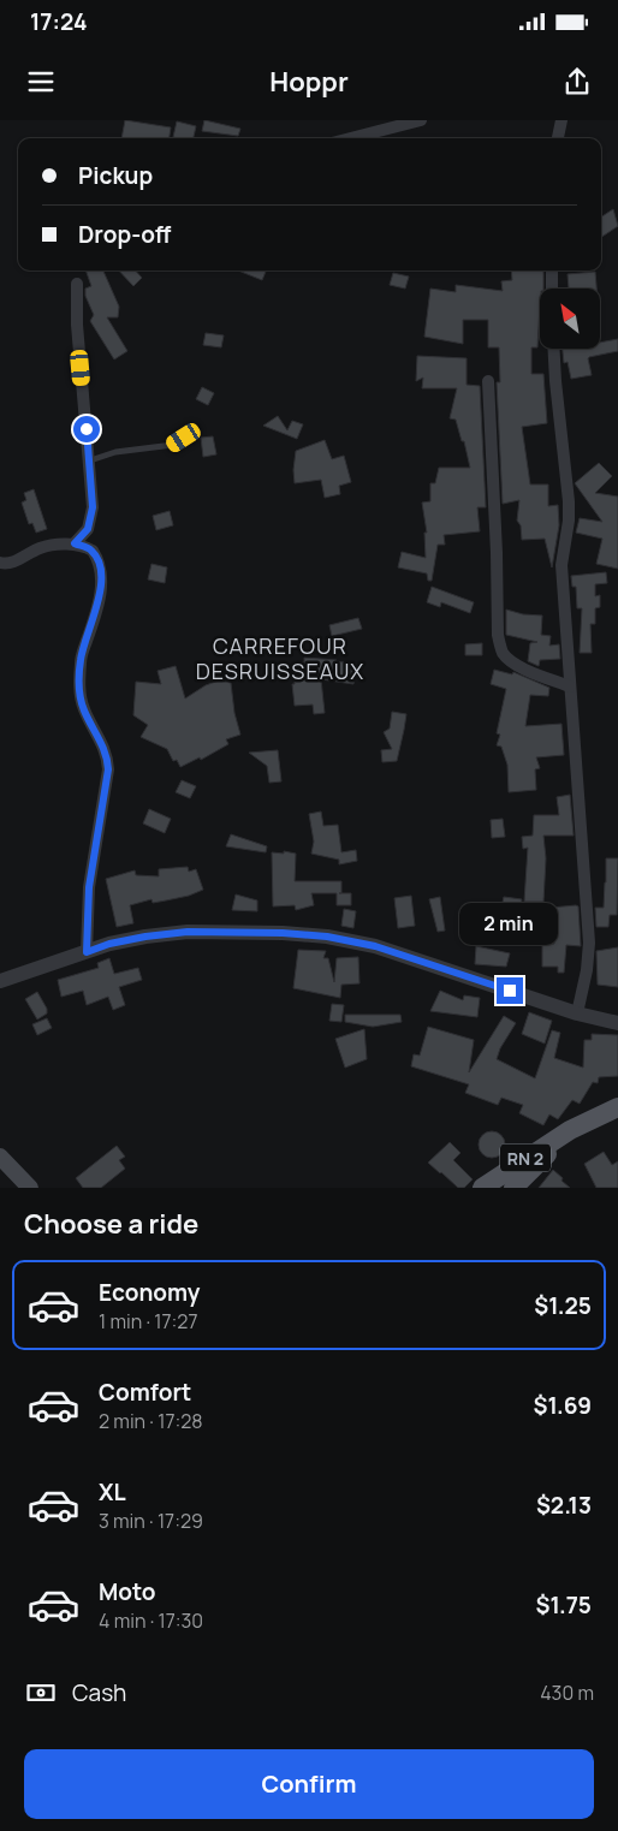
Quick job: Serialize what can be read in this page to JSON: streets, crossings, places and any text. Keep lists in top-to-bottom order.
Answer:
{
  "streets": {
    "main road": ["RN 2"]
  },
  "districts": ["CARREFOUR DESRUISSEAUX"],
  "north": "top left",
  "page": {
    "status": "17:24",
    "header": "Hoppr",
    "banner": ["Pickup", "Drop-off"],
    "bubble": "2 min",
    "heading": "Choose a ride",
    "list": [
      {
        "name": "Economy",
        "note": "1 min · 17:27",
        "value": "$1.25"
      },
      {
        "name": "Comfort",
        "note": "2 min · 17:28",
        "value": "$1.69"
      },
      {
        "name": "XL",
        "note": "3 min · 17:29",
        "value": "$2.13"
      },
      {
        "name": "Moto",
        "note": "4 min · 17:30",
        "value": "$1.75"
      }
    ],
    "pay": ["Cash", "430 m"],
    "buttons": "Confirm"
  }
}
